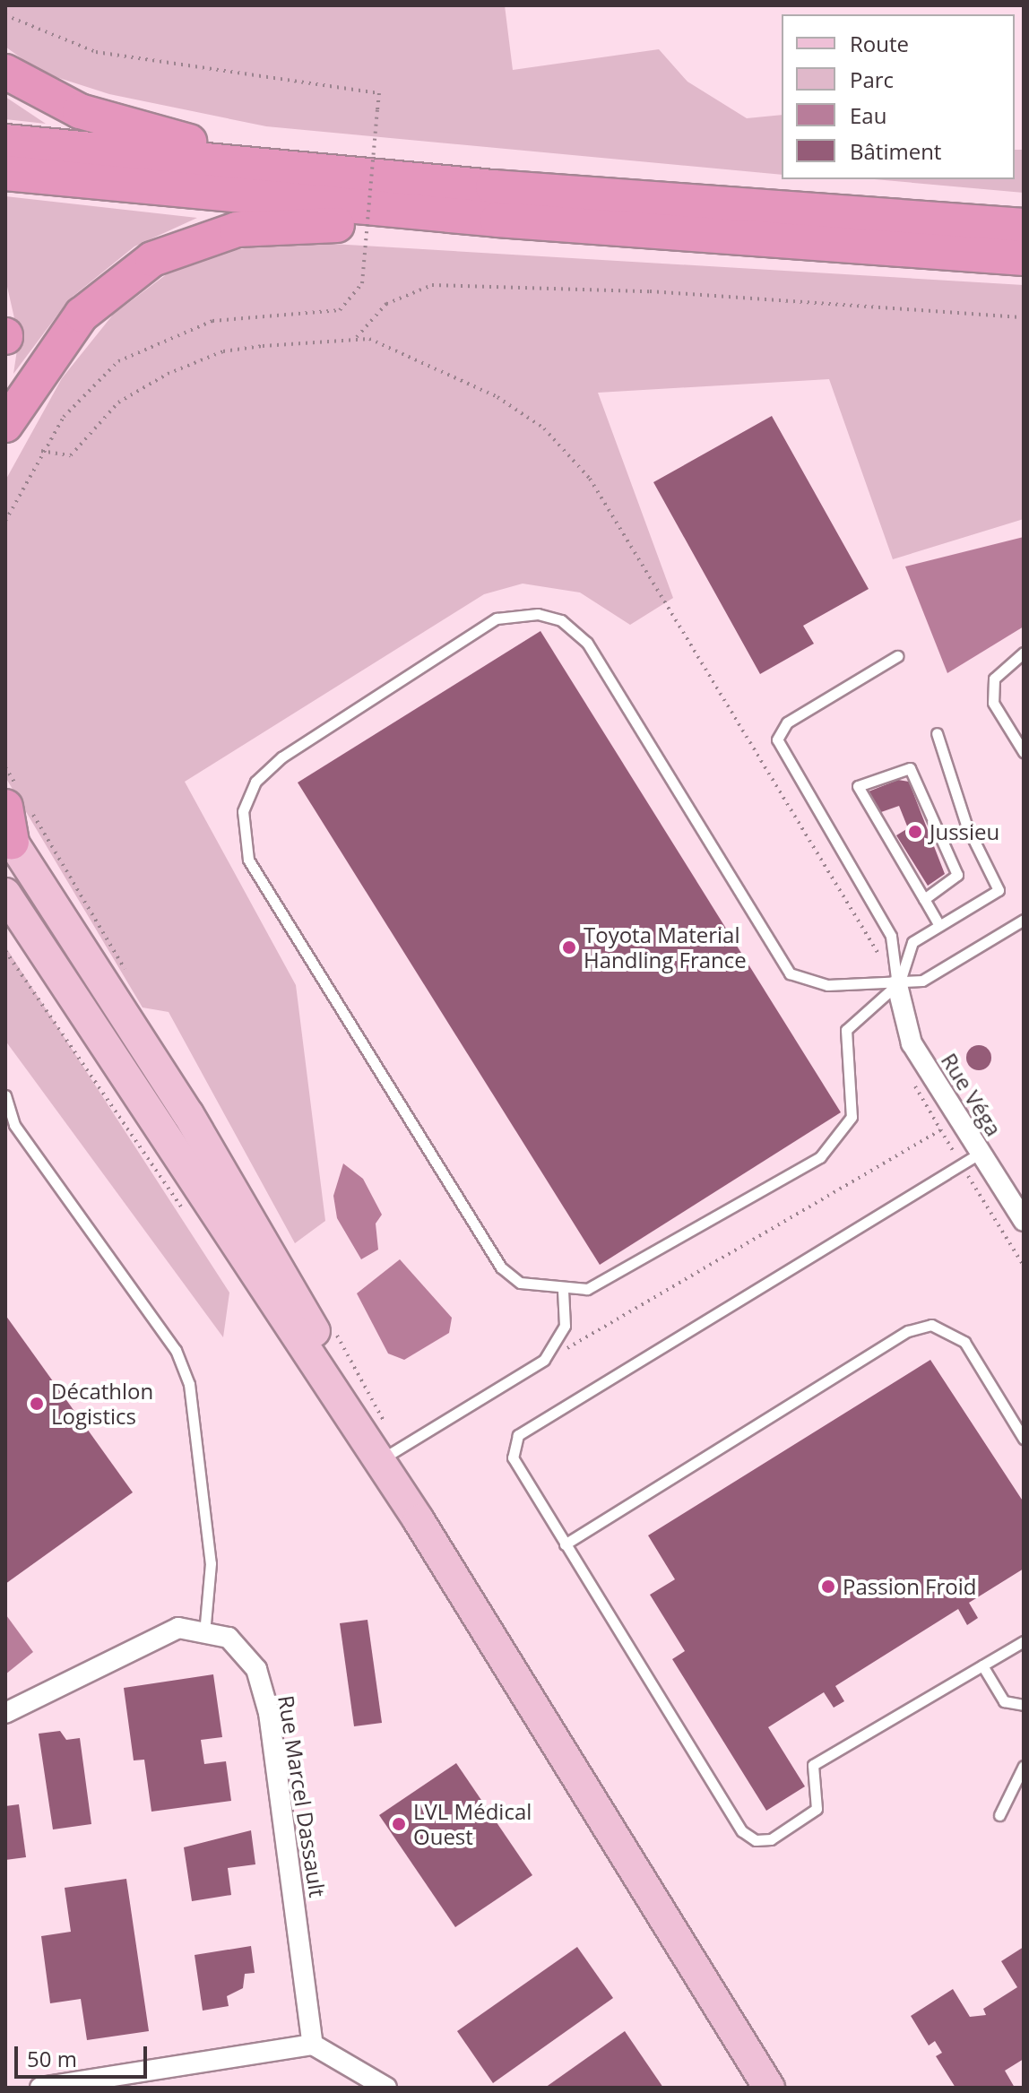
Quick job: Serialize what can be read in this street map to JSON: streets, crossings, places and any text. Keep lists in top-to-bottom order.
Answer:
{
  "streets": {
    "street": ["Rue Véga", "Rue Marcel Dassault"]
  },
  "places": [
    "Jussieu",
    "Toyota Material Handling France",
    "Décathlon Logistics",
    "Passion Froid",
    "LVL Médical Ouest"
  ],
  "legend": [
    "Route",
    "Parc",
    "Eau",
    "Bâtiment"
  ],
  "scale_bar": "50 m"
}
